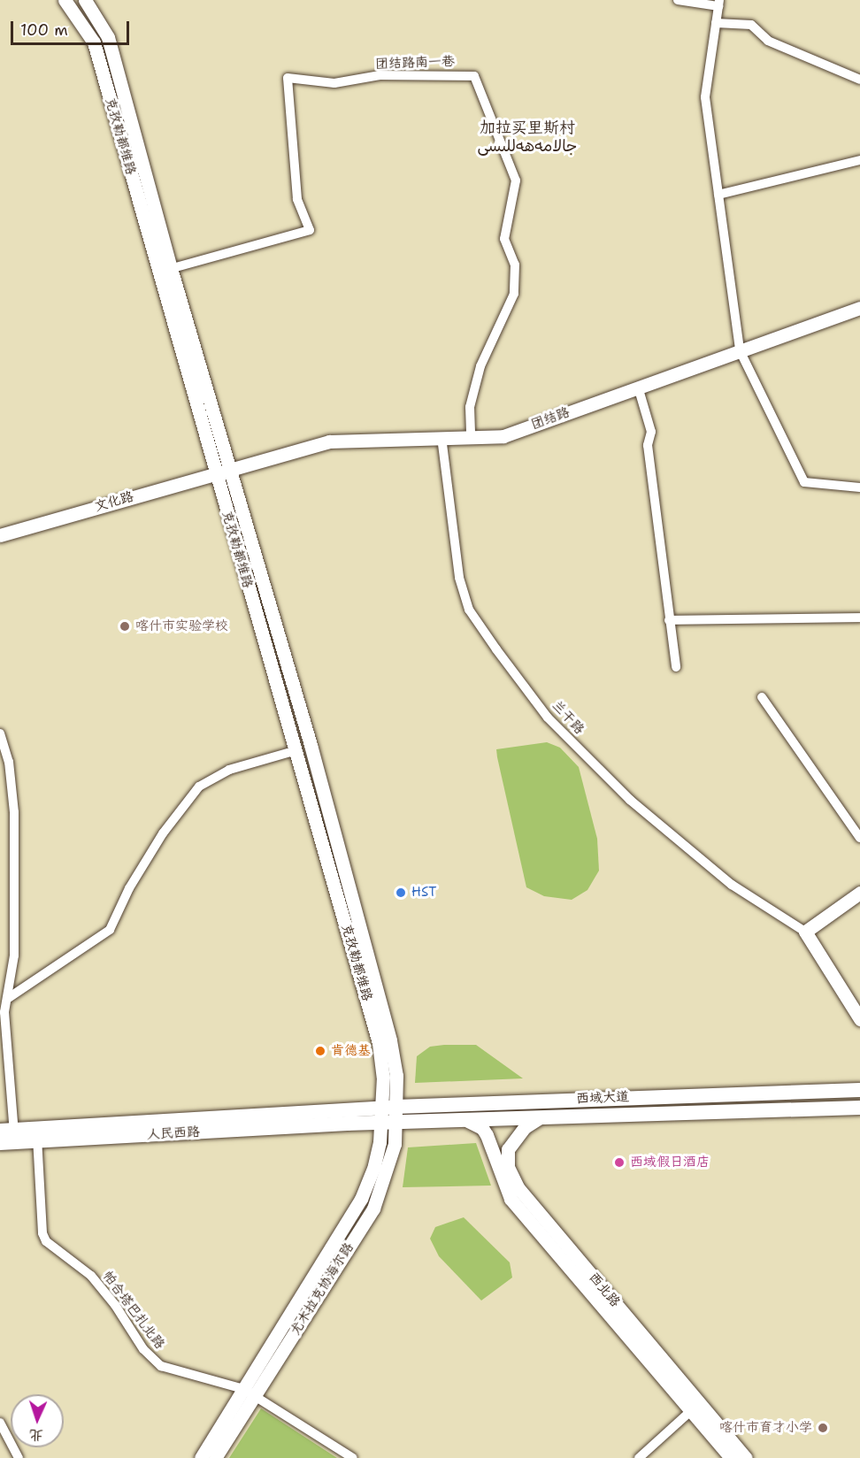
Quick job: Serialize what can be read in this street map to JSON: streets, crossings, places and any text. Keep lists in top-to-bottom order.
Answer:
{
  "streets": {
    "main road": [
      "克孜勒都维路",
      "团结路",
      "文化路",
      "西域大道",
      "人民西路",
      "尤木拉克协海尔路",
      "西北路"
    ],
    "street": ["团结路南一巷", "兰干路", "帕合塔巴扎北路"]
  },
  "crossings": [
    ["团结路南一巷", "克孜勒都维路"],
    ["团结路南一巷", "团结路"],
    ["克孜勒都维路", "团结路"],
    ["克孜勒都维路", "文化路"],
    ["克孜勒都维路", "西域大道"],
    ["克孜勒都维路", "尤木拉克协海尔路"],
    ["团结路", "文化路"],
    ["团结路", "兰干路"],
    ["西域大道", "人民西路"],
    ["西域大道", "尤木拉克协海尔路"],
    ["西域大道", "西北路"],
    ["人民西路", "帕合塔巴扎北路"],
    ["尤木拉克协海尔路", "帕合塔巴扎北路"]
  ],
  "districts": ["加拉买里斯村 جالامەھەللىسى"],
  "places": [
    "喀什市实验学校",
    "HST",
    "肯德基",
    "西域假日酒店",
    "喀什市育才小学"
  ],
  "scale_bar": "100 m",
  "north": "bottom"
}
